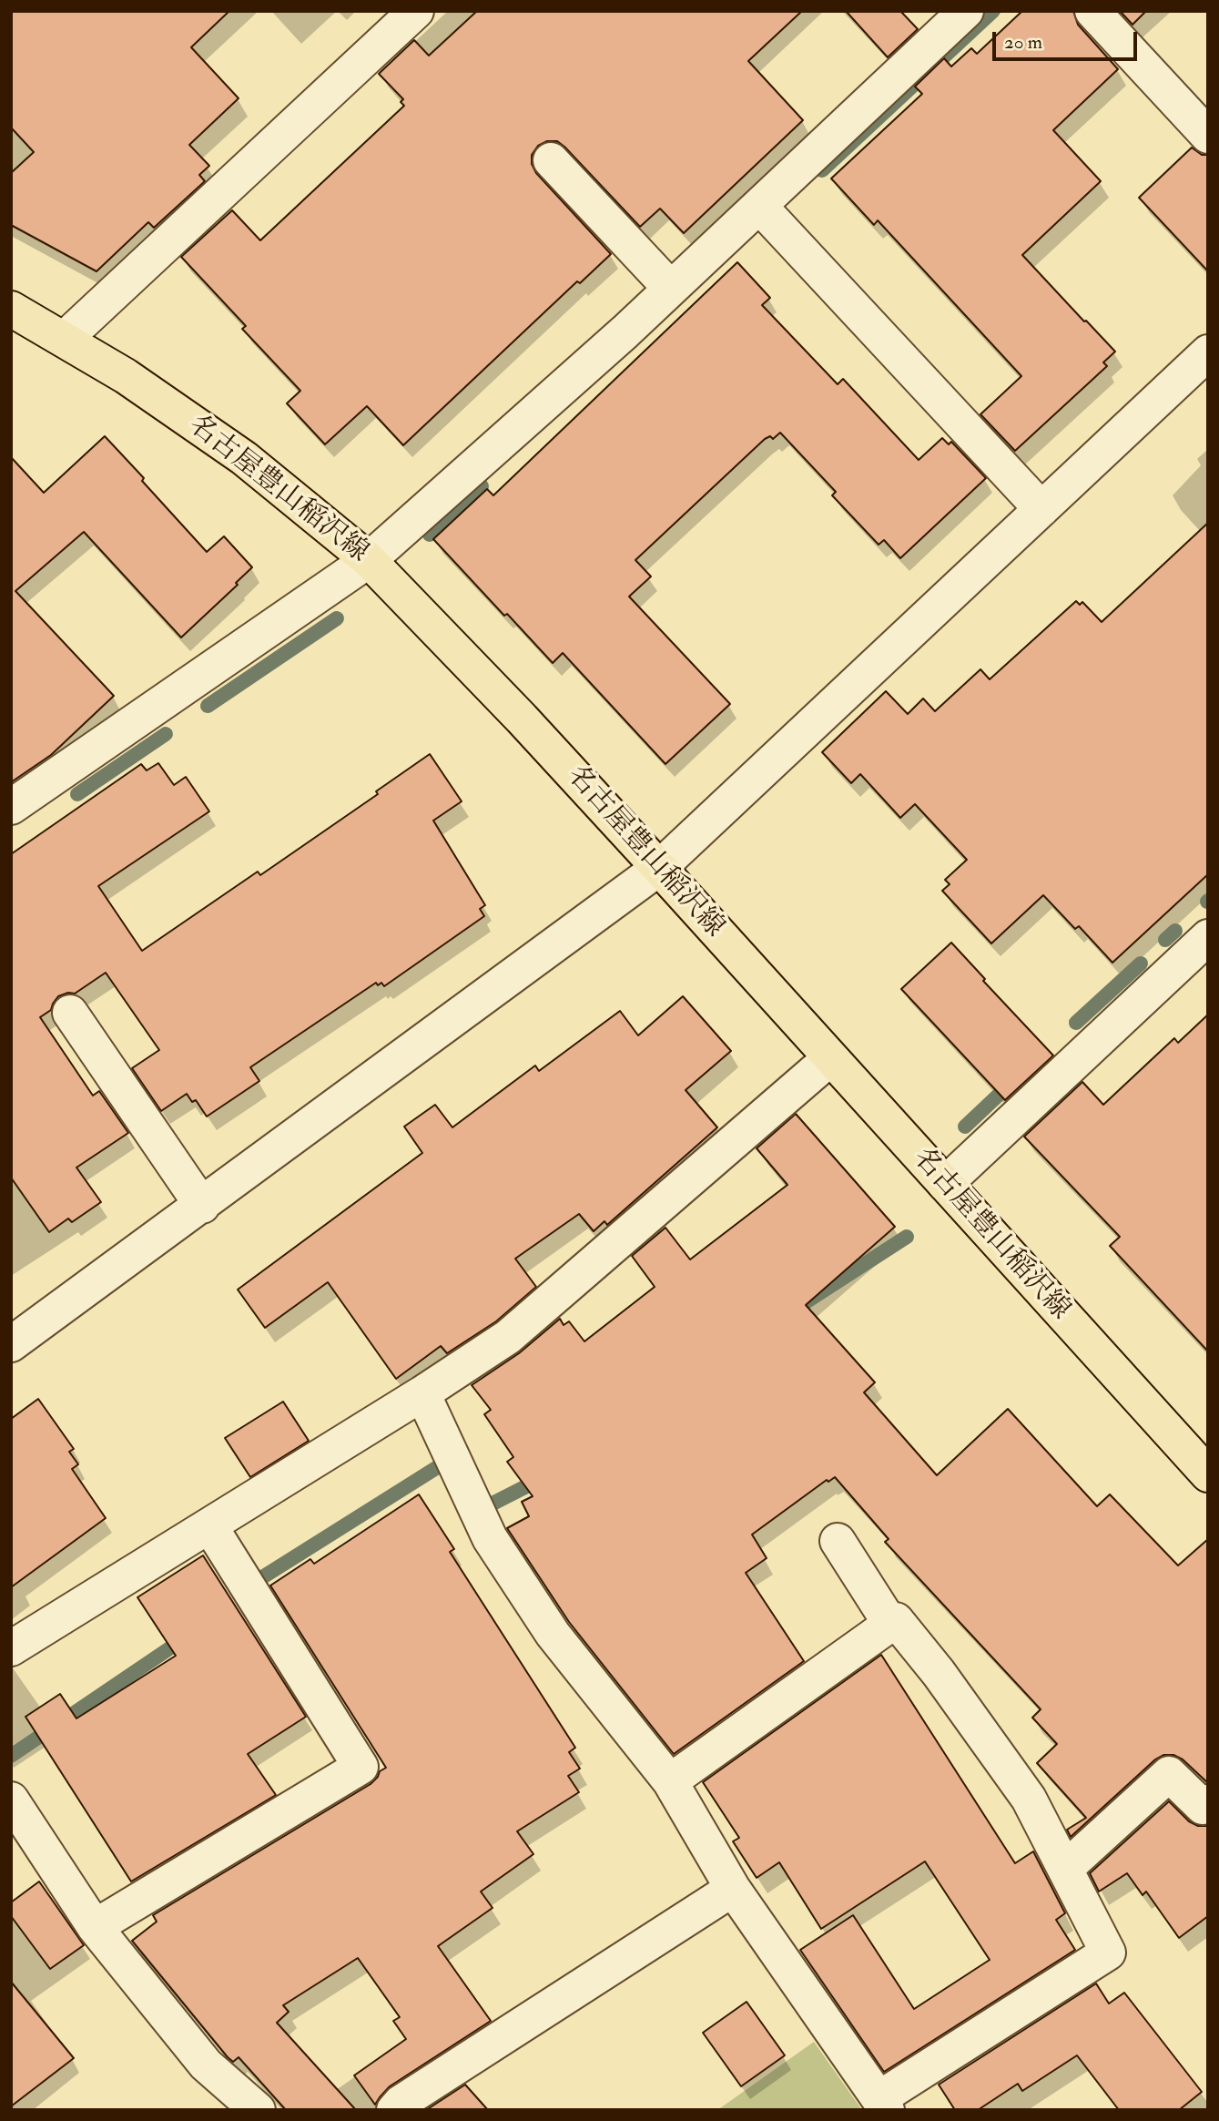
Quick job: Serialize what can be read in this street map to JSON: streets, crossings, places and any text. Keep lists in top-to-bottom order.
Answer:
{
  "streets": {
    "main road": ["名古屋豊山稲沢線"]
  },
  "scale_bar": "20 m"
}
